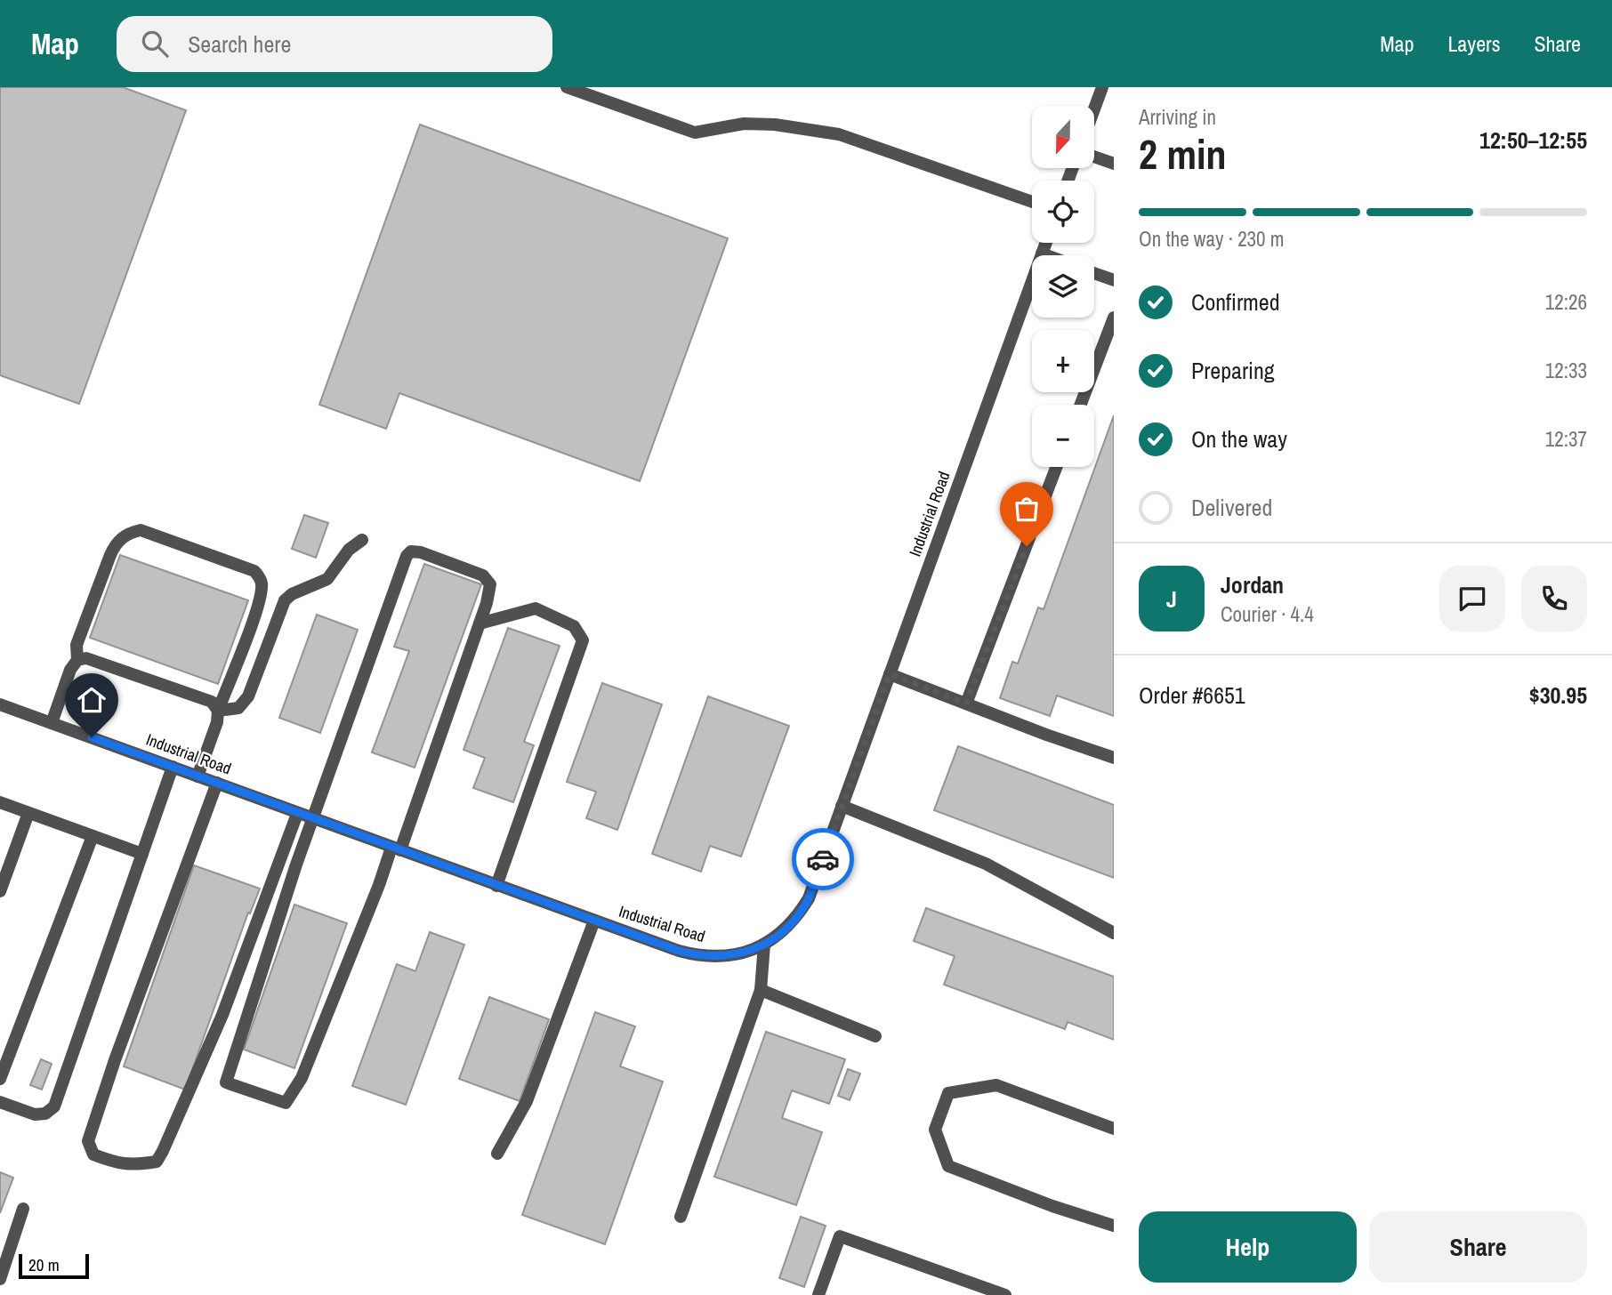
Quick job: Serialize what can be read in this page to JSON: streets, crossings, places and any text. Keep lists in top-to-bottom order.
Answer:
{
  "streets": {
    "street": ["Industrial Road"]
  },
  "scale_bar": "20 m",
  "north": "bottom",
  "page": {
    "header": "Map",
    "search": "Search here",
    "nav": ["Map", "Layers", "Share"],
    "heading": ["2 min", "Arriving in", "12:50–12:55"],
    "panel": [
      "Jordan",
      "Courier · 4.4",
      "Order #6651",
      "$30.95"
    ],
    "map_buttons": ["+", "−"],
    "bar": "On the way · 230 m",
    "list": [
      ["Confirmed", "12:26"],
      ["Preparing", "12:33"],
      ["On the way", "12:37"],
      "Delivered"
    ],
    "round": "J",
    "buttons": ["Help", "Share"],
    "scale": "20 m"
  }
}
